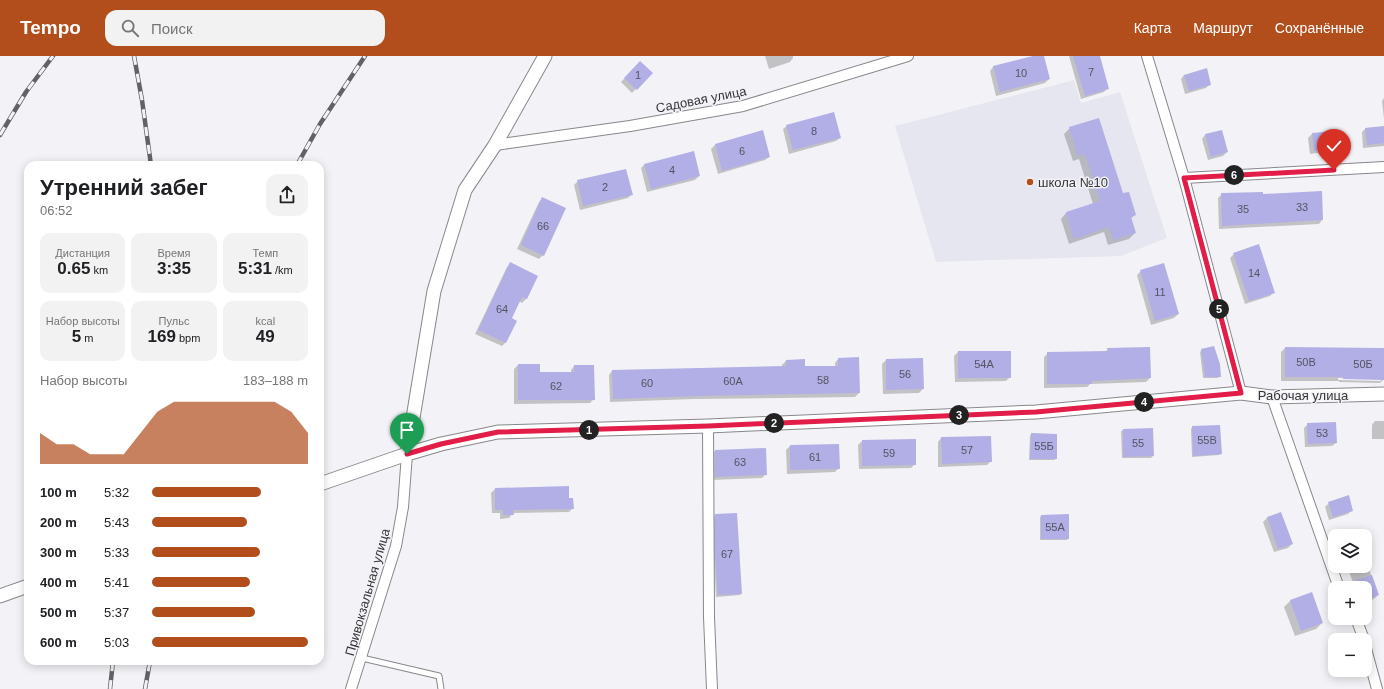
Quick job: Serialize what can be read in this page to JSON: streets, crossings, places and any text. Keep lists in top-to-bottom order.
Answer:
{
  "streets": {
    "street": ["Садовая улица", "Рабочая улица", "Привокзальная улица"]
  },
  "crossings": [
    ["Рабочая улица", "Привокзальная улица"]
  ],
  "places": ["школа №10"],
  "house_numbers": [
    "7",
    "10",
    "1",
    "8",
    "6",
    "4",
    "2",
    "33",
    "35",
    "66",
    "14",
    "11",
    "64",
    "50В",
    "54А",
    "50Б",
    "56",
    "58",
    "60А",
    "60",
    "62",
    "53",
    "55В",
    "55",
    "55Б",
    "57",
    "59",
    "61",
    "63",
    "55А",
    "67"
  ],
  "page": {
    "header": "Tempo",
    "search": "Поиск",
    "nav": ["Карта", "Маршрут", "Сохранённые"],
    "heading": ["Утренний забег", "06:52"],
    "pins": [
      "6",
      "5",
      "4",
      "3",
      "2",
      "1"
    ],
    "stats": [
      ["Дистанция", "0.65 km"],
      ["Время", "3:35"],
      ["Темп", "5:31 /km"],
      ["Набор высоты", "5 m"],
      ["Пульс", "169 bpm"],
      ["kcal", "49"]
    ],
    "chart": ["Набор высоты", "183–188 m"],
    "list": [
      {
        "name": "100 m",
        "note": "5:32"
      },
      {
        "name": "200 m",
        "note": "5:43"
      },
      {
        "name": "300 m",
        "note": "5:33"
      },
      {
        "name": "400 m",
        "note": "5:41"
      },
      {
        "name": "500 m",
        "note": "5:37"
      },
      {
        "name": "600 m",
        "note": "5:03"
      }
    ],
    "map_buttons": ["+", "−"]
  }
}
